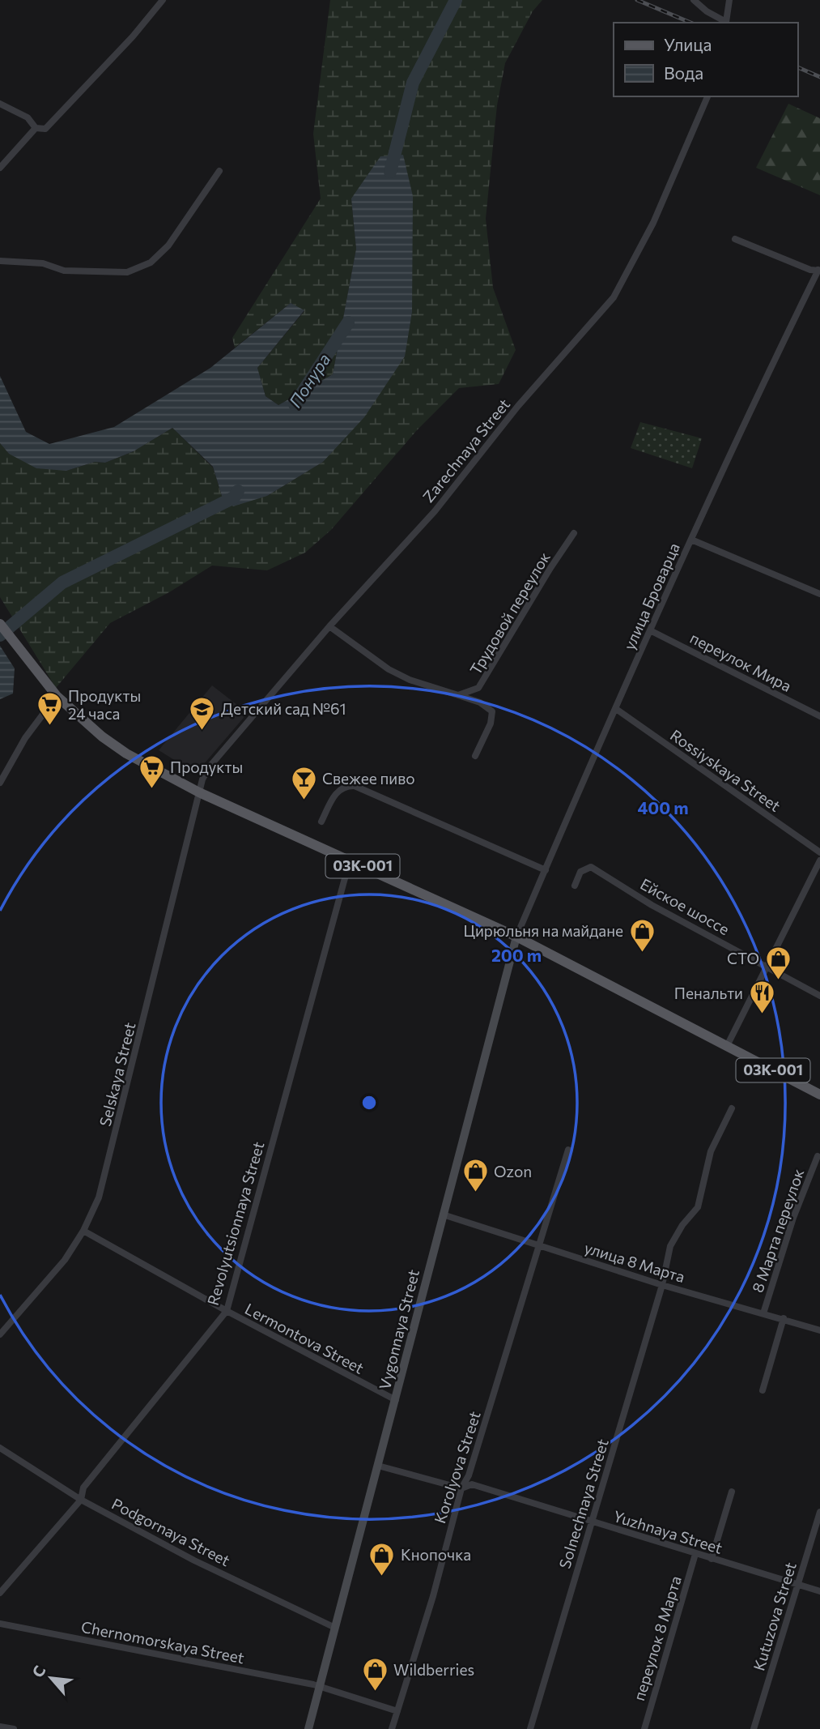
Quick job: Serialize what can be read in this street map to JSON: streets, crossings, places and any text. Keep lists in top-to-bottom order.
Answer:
{
  "streets": {
    "main road": ["03К-001"],
    "street": [
      "Zarechnaya Street",
      "улица Броварца",
      "Трудовой переулок",
      "переулок Мира",
      "Rossiyskaya Street",
      "Ейское шоссе",
      "Selskaya Street",
      "Revolyutsionnaya Street",
      "8 Марта переулок",
      "улица 8 Марта",
      "Vygonnaya Street",
      "Lermontova Street",
      "Korolyova Street",
      "Solnechnaya Street",
      "Podgornaya Street",
      "Yuzhnaya Street",
      "Kutuzova Street",
      "переулок 8 Марта",
      "Chernomorskaya Street"
    ]
  },
  "crossings": [
    ["Zarechnaya Street", "03К-001"],
    ["Zarechnaya Street", "Selskaya Street"],
    ["улица Броварца", "переулок Мира"],
    ["улица Броварца", "Rossiyskaya Street"],
    ["улица Броварца", "03К-001"],
    ["улица Броварца", "Vygonnaya Street"],
    ["03К-001", "Selskaya Street"],
    ["03К-001", "Revolyutsionnaya Street"],
    ["03К-001", "Vygonnaya Street"],
    ["Selskaya Street", "Lermontova Street"],
    ["Revolyutsionnaya Street", "Lermontova Street"],
    ["Revolyutsionnaya Street", "Podgornaya Street"],
    ["8 Марта переулок", "улица 8 Марта"],
    ["улица 8 Марта", "Vygonnaya Street"],
    ["улица 8 Марта", "Korolyova Street"],
    ["улица 8 Марта", "Solnechnaya Street"],
    ["Vygonnaya Street", "Lermontova Street"],
    ["Vygonnaya Street", "Podgornaya Street"],
    ["Vygonnaya Street", "Yuzhnaya Street"],
    ["Vygonnaya Street", "Chernomorskaya Street"],
    ["Korolyova Street", "Yuzhnaya Street"],
    ["Korolyova Street", "Chernomorskaya Street"],
    ["Solnechnaya Street", "Yuzhnaya Street"],
    ["Yuzhnaya Street", "Kutuzova Street"],
    ["Yuzhnaya Street", "переулок 8 Марта"]
  ],
  "water": ["Понура"],
  "places": {
    "supermarket": ["Продукты 24 часа", "Продукты"],
    "school or university": ["Детский сад №61"],
    "bar": ["Свежее пиво"],
    "shop": [
      "Цирюльня на майдане",
      "СТО",
      "Ozon",
      "Кнопочка",
      "Wildberries"
    ],
    "restaurant": ["Пенальти"]
  },
  "legend": ["Улица", "Вода"],
  "north": "top left",
  "rings": ["400 m", "200 m"]
}
